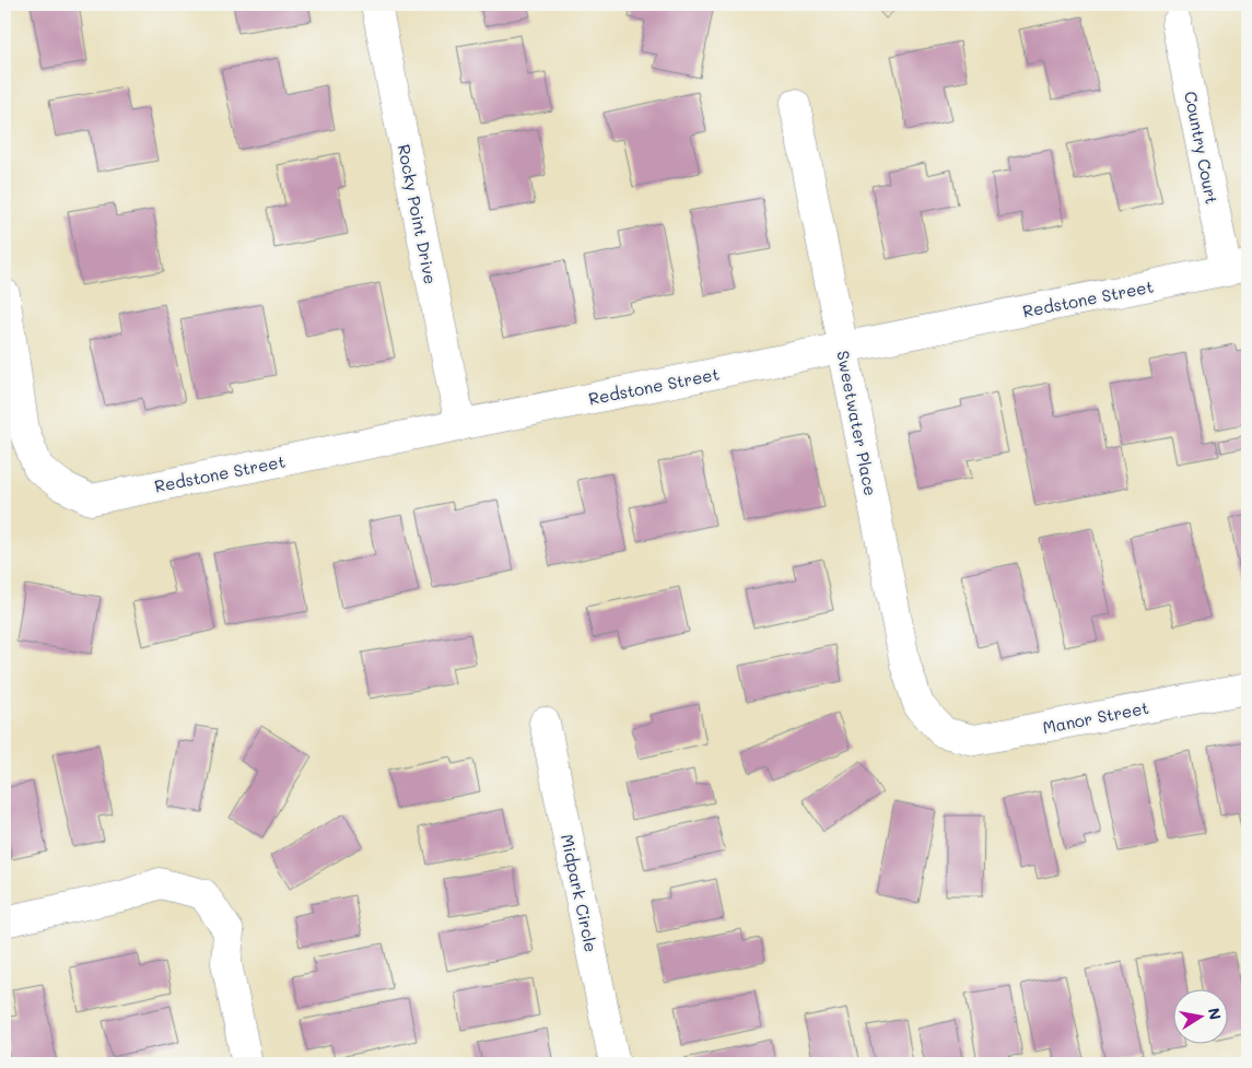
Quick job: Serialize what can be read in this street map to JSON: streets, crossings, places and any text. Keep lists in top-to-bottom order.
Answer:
{
  "streets": {
    "street": [
      "Country Court",
      "Rocky Point Drive",
      "Redstone Street",
      "Sweetwater Place",
      "Manor Street",
      "Midpark Circle"
    ]
  },
  "crossings": [
    ["Country Court", "Redstone Street"],
    ["Rocky Point Drive", "Redstone Street"],
    ["Redstone Street", "Sweetwater Place"],
    ["Sweetwater Place", "Manor Street"]
  ],
  "north": "right"
}
